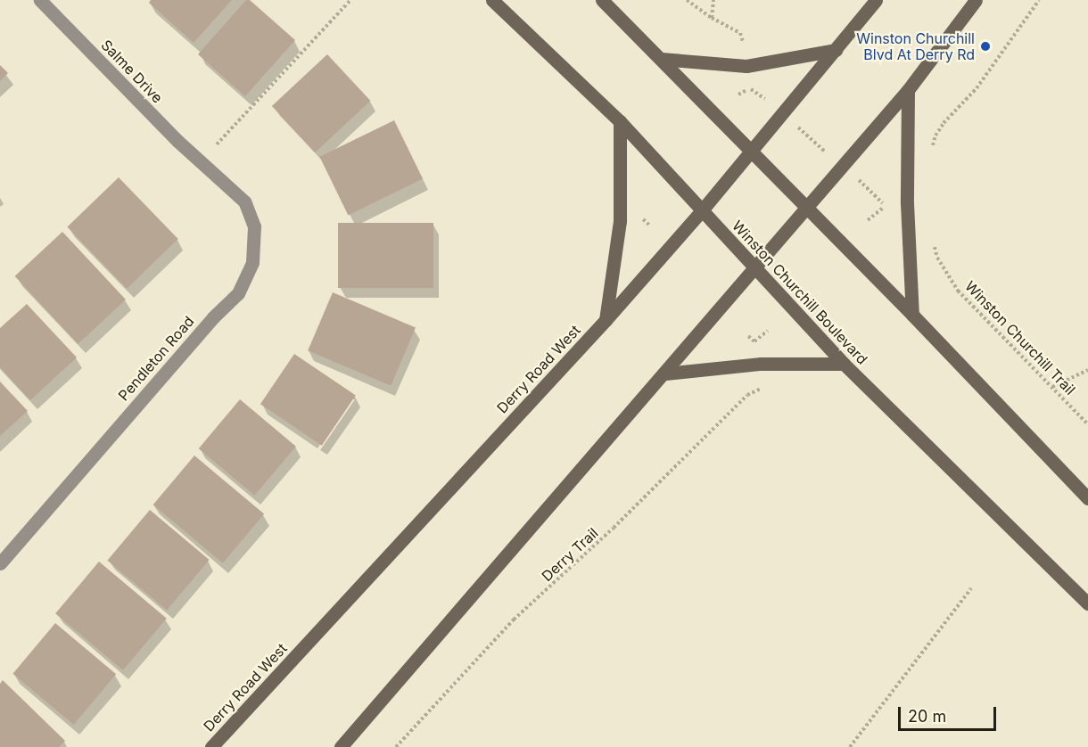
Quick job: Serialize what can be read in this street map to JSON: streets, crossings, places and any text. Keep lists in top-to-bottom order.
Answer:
{
  "streets": {
    "main road": ["Winston Churchill Boulevard", "Derry Road West"],
    "street": ["Salme Drive", "Pendleton Road"],
    "path": ["Winston Churchill Trail", "Derry Trail"]
  },
  "crossings": [
    ["Salme Drive", "Pendleton Road"],
    ["Winston Churchill Boulevard", "Derry Road West"]
  ],
  "places": ["Winston Churchill Blvd At Derry Rd"],
  "scale_bar": "20 m"
}
